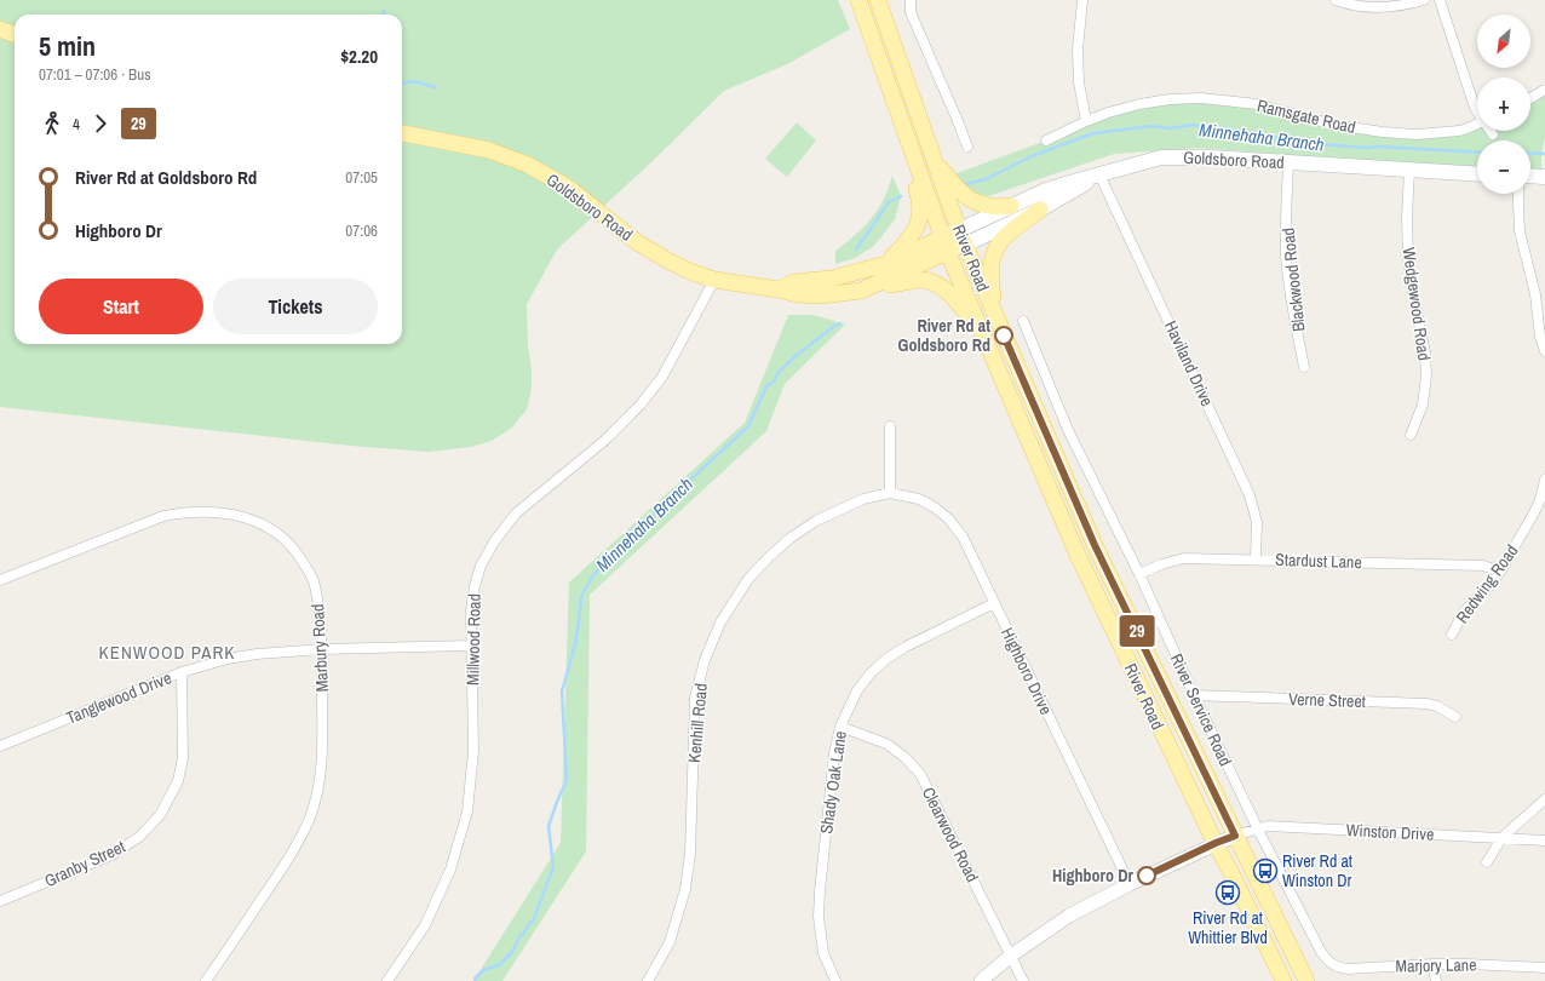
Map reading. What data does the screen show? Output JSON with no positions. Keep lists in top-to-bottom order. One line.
{"streets":{"main road":["Goldsboro Road","River Road"],"street":["Ramsgate Road","Blackwood Road","Wedgewood Road","Haviland Drive","Stardust Lane","Redwing Road","Millwood Road","Marbury Road","Highboro Drive","Tanglewood Drive","Verne Street","River Service Road","Kenhill Road","Shady Oak Lane","Winston Drive","Clearwood Road","Granby Street","Marjory Lane"]},"crossings":[["Goldsboro Road","River Road"],["Goldsboro Road","Blackwood Road"],["Goldsboro Road","Wedgewood Road"],["Goldsboro Road","Haviland Drive"],["Goldsboro Road","Millwood Road"],["River Road","Winston Drive"],["Haviland Drive","Stardust Lane"],["Stardust Lane","Redwing Road"],["Stardust Lane","River Service Road"],["Millwood Road","Tanglewood Drive"],["Marbury Road","Tanglewood Drive"],["Highboro Drive","Kenhill Road"],["Highboro Drive","Shady Oak Lane"],["Tanglewood Drive","Granby Street"],["Verne Street","River Service Road"],["River Service Road","Winston Drive"],["River Service Road","Marjory Lane"],["Shady Oak Lane","Clearwood Road"]],"districts":["KENWOOD PARK"],"water":["Minnehaha Branch"],"places":{"other":["River Rd at Goldsboro Rd","Highboro Dr"],"bus stop":["River Rd at Winston Dr","River Rd at Whittier Blvd"]},"lines":["bus line 29"],"north":"bottom left","page":{"on_map":"29","map_buttons":["+","−"],"heading":["5 min","07:01 – 07:06 · Bus","$2.20"],"legs":["4","29"],"list":[{"name":"River Rd at Goldsboro Rd","value":"07:05"},{"name":"Highboro Dr","value":"07:06"}],"buttons":["Start","Tickets"]}}
